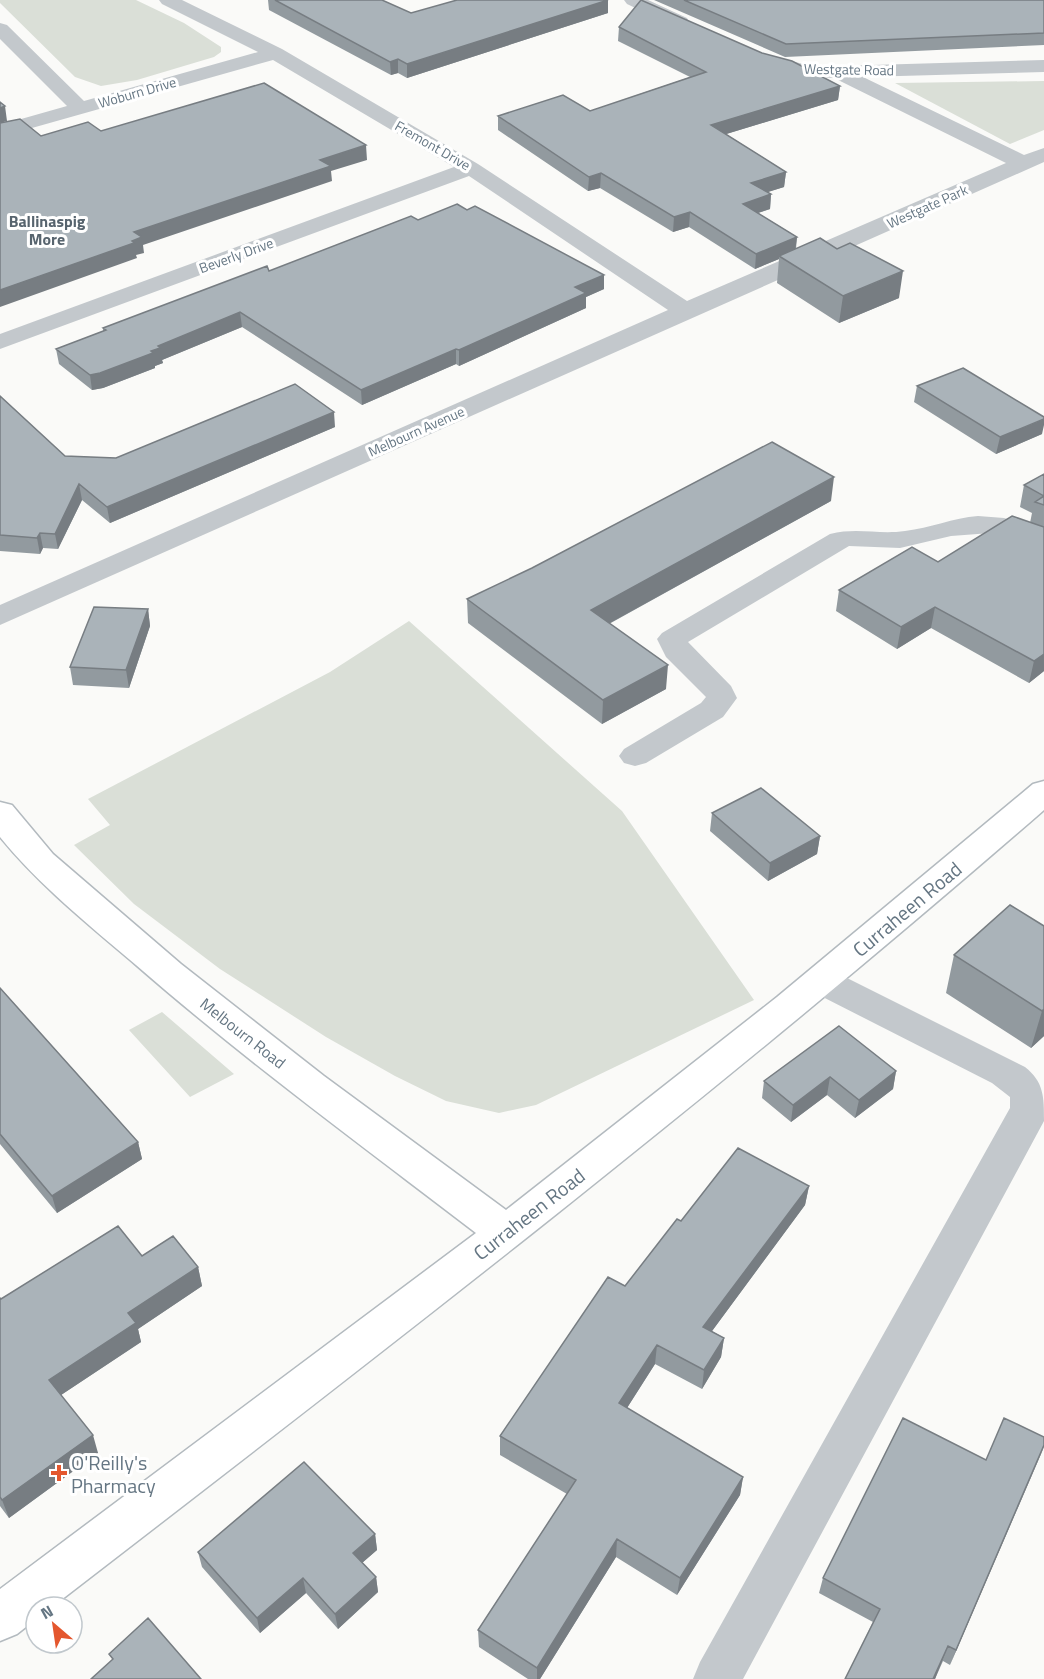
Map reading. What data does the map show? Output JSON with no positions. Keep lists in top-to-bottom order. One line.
{"streets":{"street":["Westgate Road","Woburn Drive","Fremont Drive","Westgate Park","Beverly Drive","Melbourn Avenue","Curraheen Road","Melbourn Road"]},"crossings":[["Woburn Drive","Fremont Drive"],["Fremont Drive","Beverly Drive"],["Fremont Drive","Melbourn Avenue"],["Westgate Park","Melbourn Avenue"],["Curraheen Road","Melbourn Road"]],"districts":["Ballinaspig More"],"places":{"health":["O'Reilly's Pharmacy"]},"north":"top left"}
